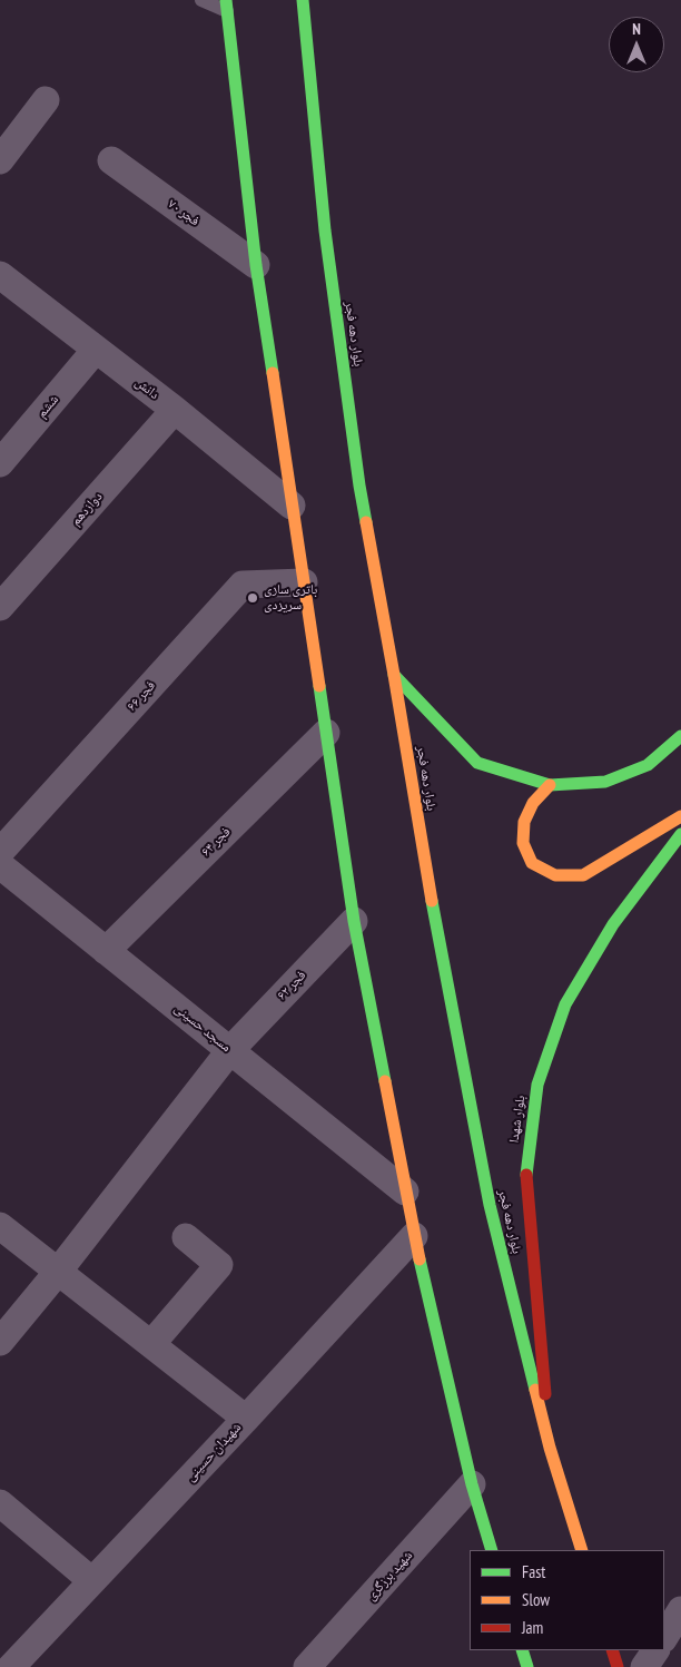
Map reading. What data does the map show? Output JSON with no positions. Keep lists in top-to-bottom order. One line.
{"streets":{"main road":["بلوار دهه فجر","بلوار شهدا"],"street":["فجر ۷۰","دانش","ششم","دوازدهم","فجر ۶۶","فجر ۶۴","فجر ۶۲","مسجد حسینی","شهیدان حسینی","شهید برزگری"]},"crossings":[["بلوار دهه فجر","بلوار شهدا"],["دانش","ششم"],["دانش","دوازدهم"],["فجر ۶۴","مسجد حسینی"],["فجر ۶۲","مسجد حسینی"]],"places":["باتری سازی سریزدی"],"legend":["Fast","Slow","Jam"],"north":"top"}
